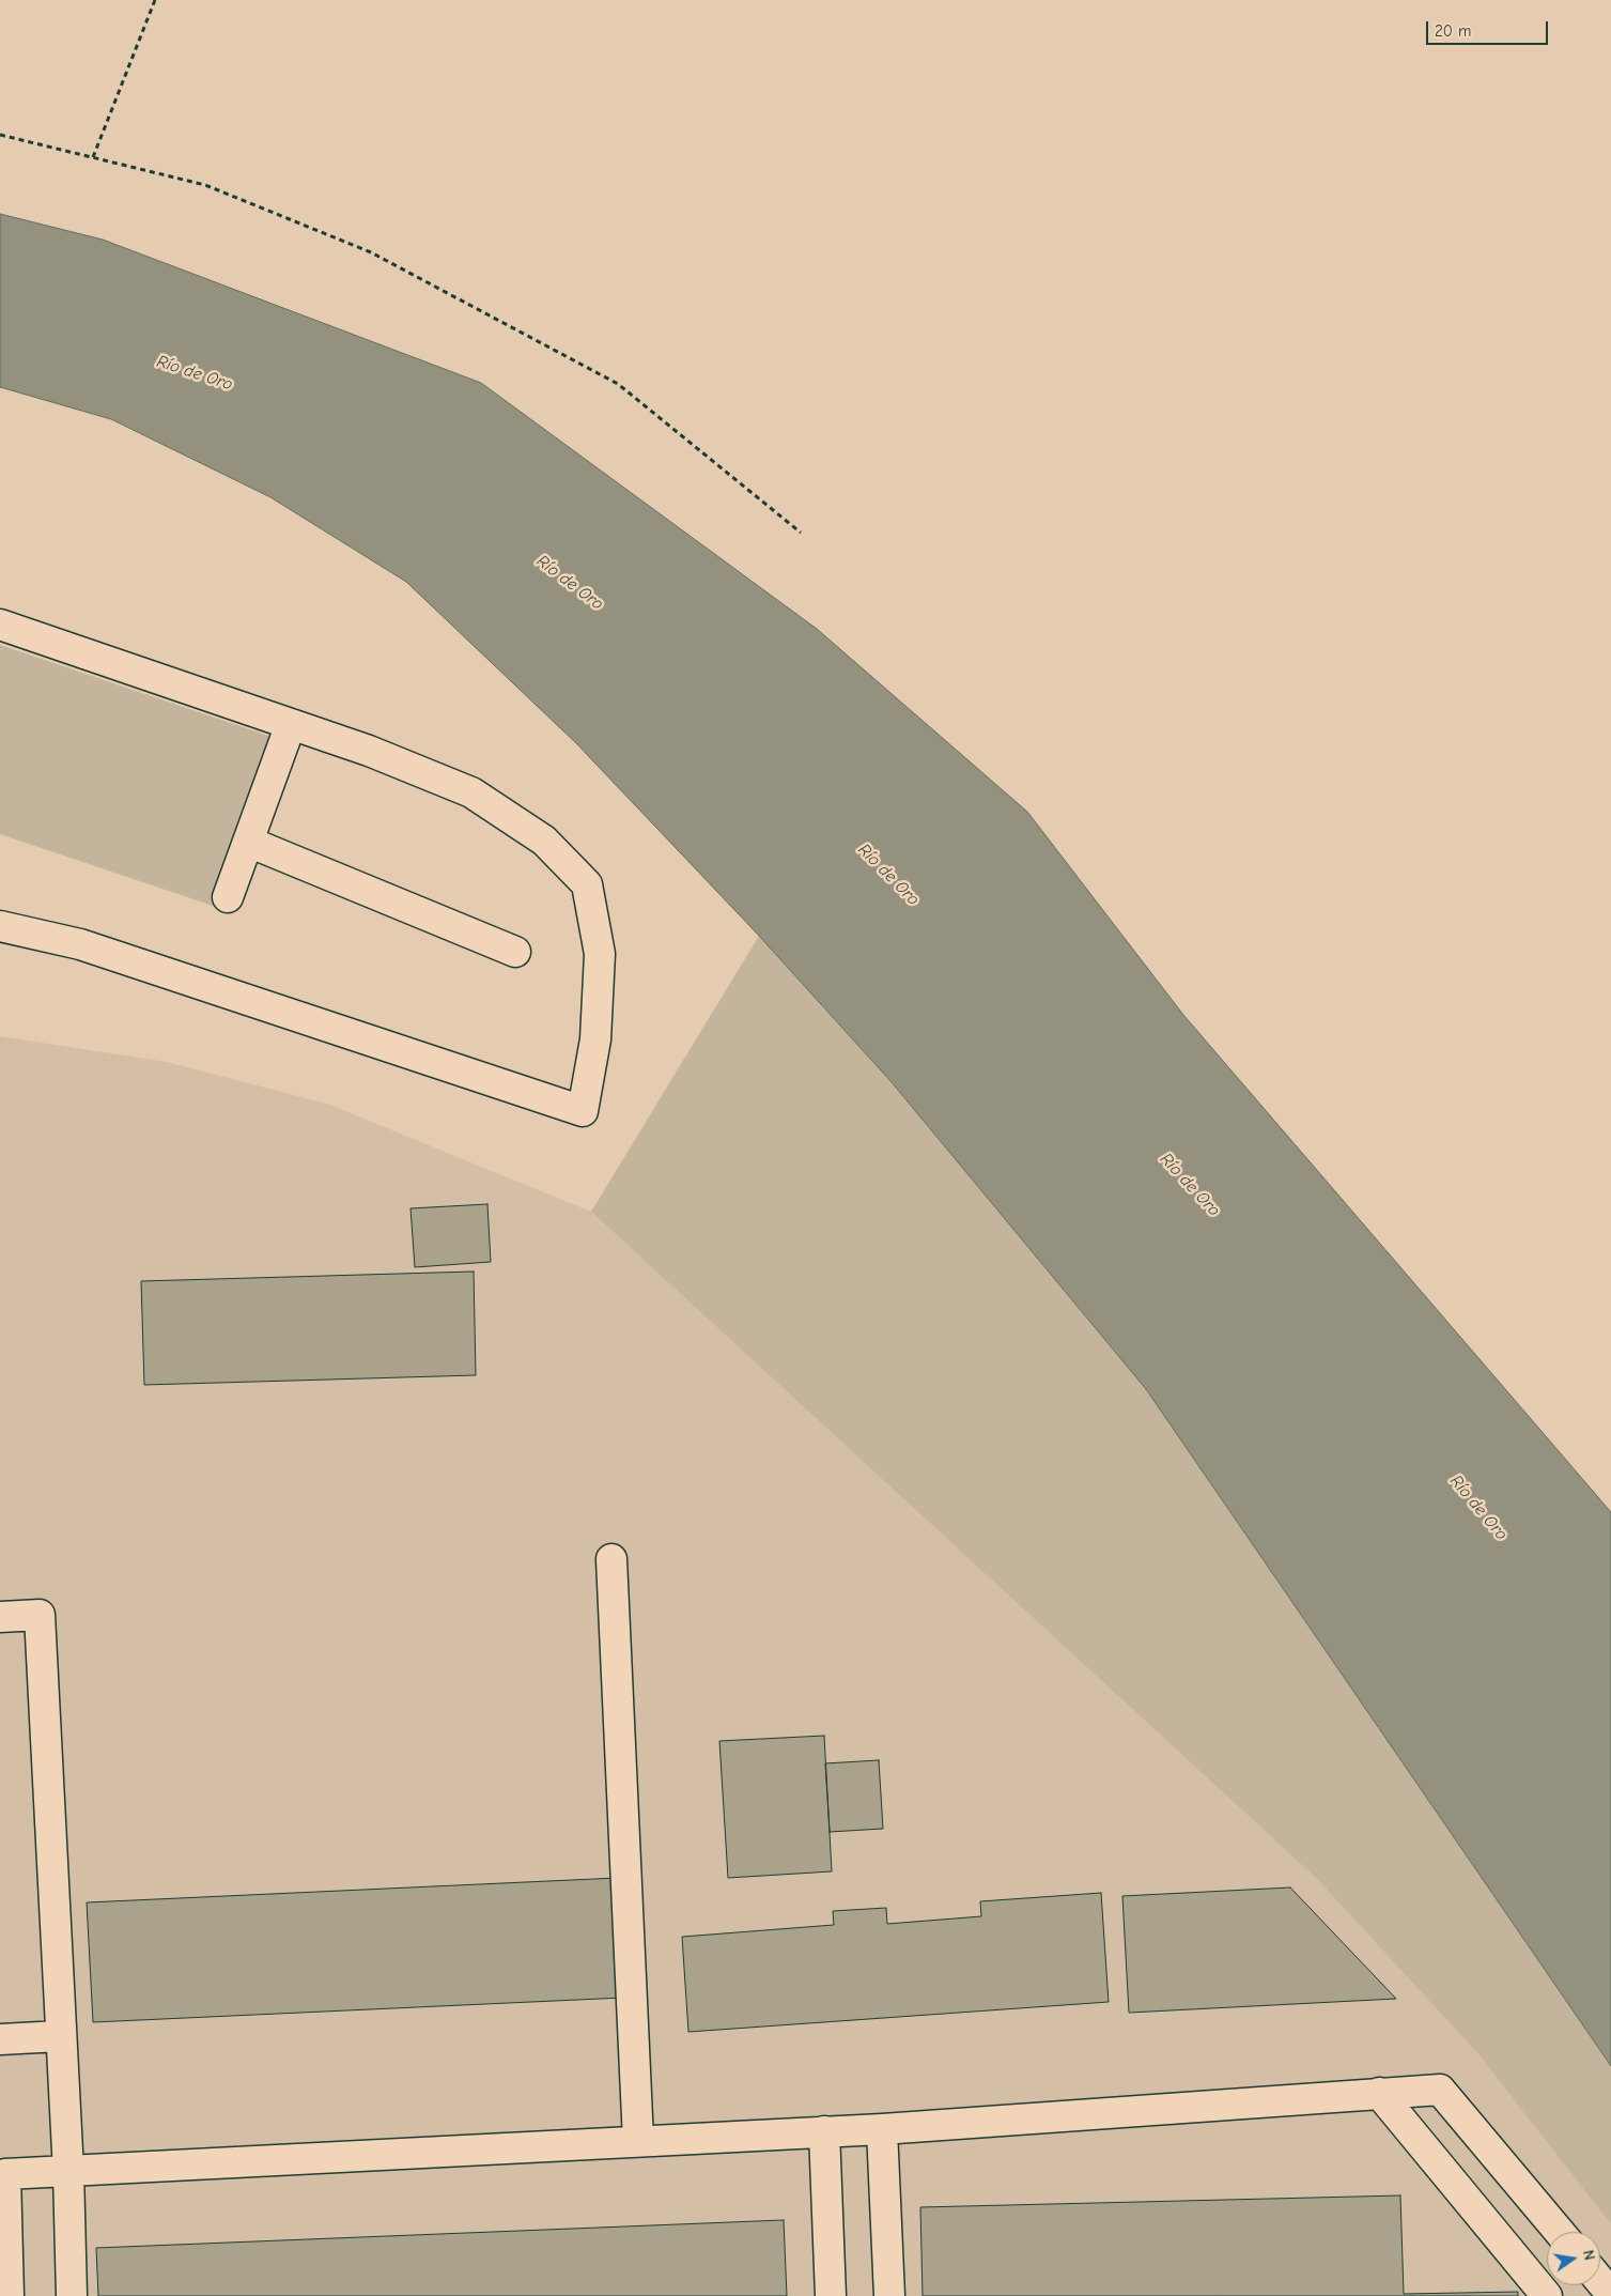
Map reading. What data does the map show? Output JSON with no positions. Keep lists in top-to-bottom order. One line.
{"water":["Río de Oro"],"scale_bar":"20 m","north":"right"}
